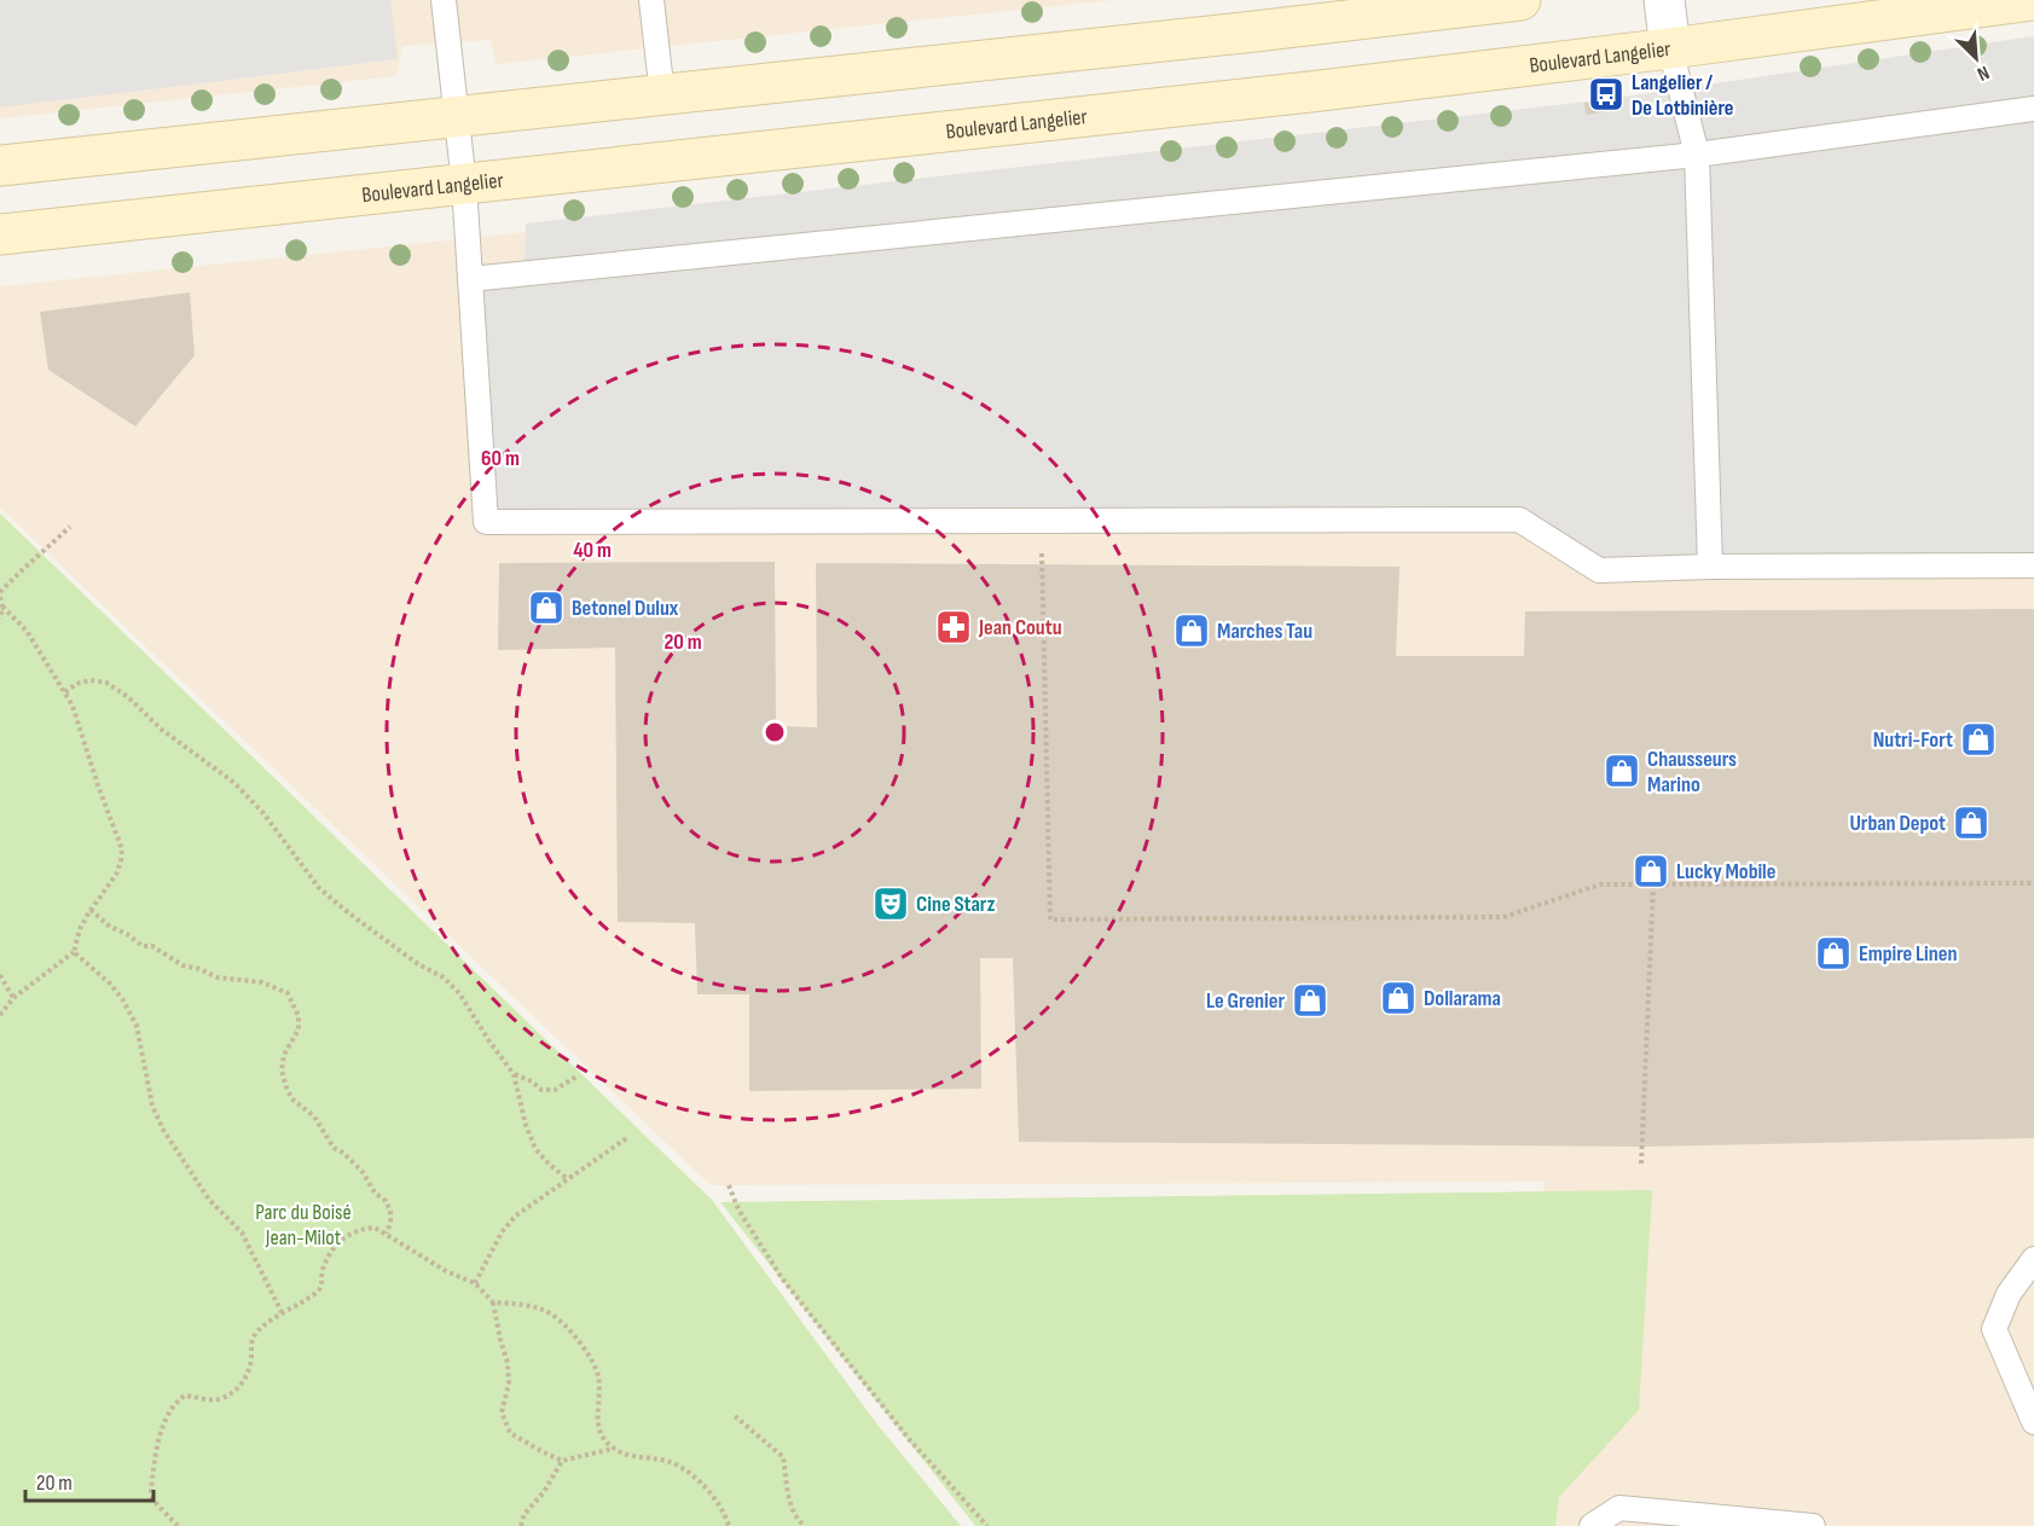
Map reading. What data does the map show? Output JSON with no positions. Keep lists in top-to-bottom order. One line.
{"streets":{"main road":["Boulevard Langelier"]},"parks":["Parc du Boisé Jean-Milot"],"places":{"bus stop":["Langelier / De Lotbinière"],"shop":["Betonel Dulux","Marches Tau","Nutri-Fort","Chausseurs Marino","Urban Depot","Lucky Mobile","Empire Linen","Dollarama","Le Grenier"],"pharmacy":["Jean Coutu"],"theatre":["Cine Starz"]},"scale_bar":"20 m","north":"bottom right","rings":["60 m","40 m","20 m"]}
